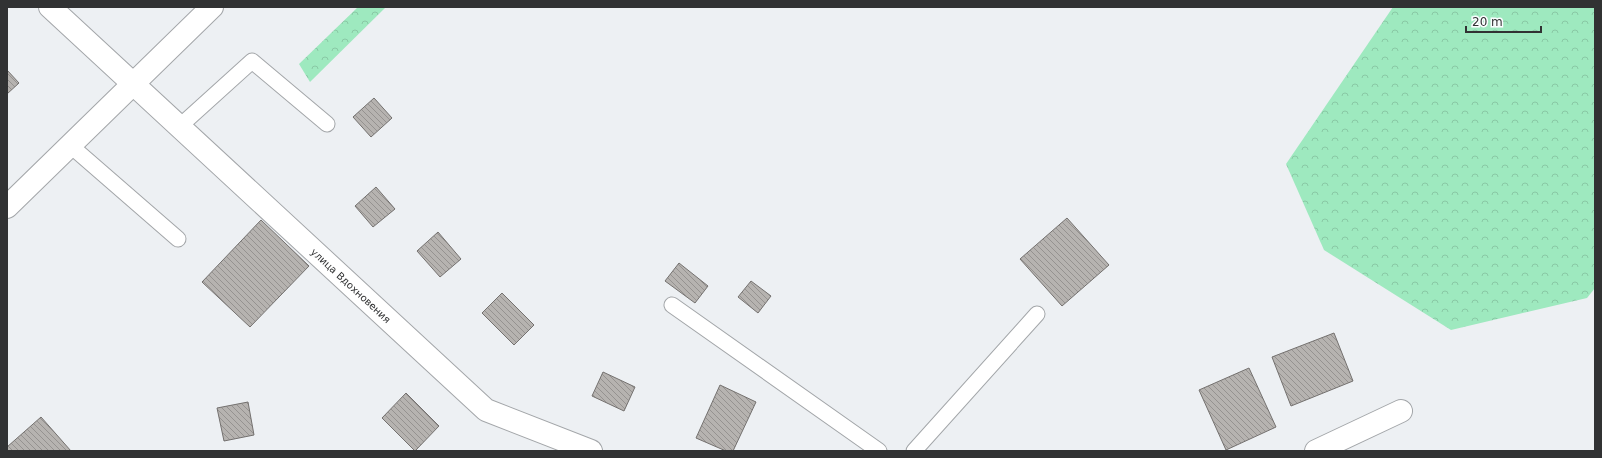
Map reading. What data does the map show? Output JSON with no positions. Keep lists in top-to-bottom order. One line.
{"streets":{"street":["улица Вдохновения"]},"scale_bar":"20 m"}
